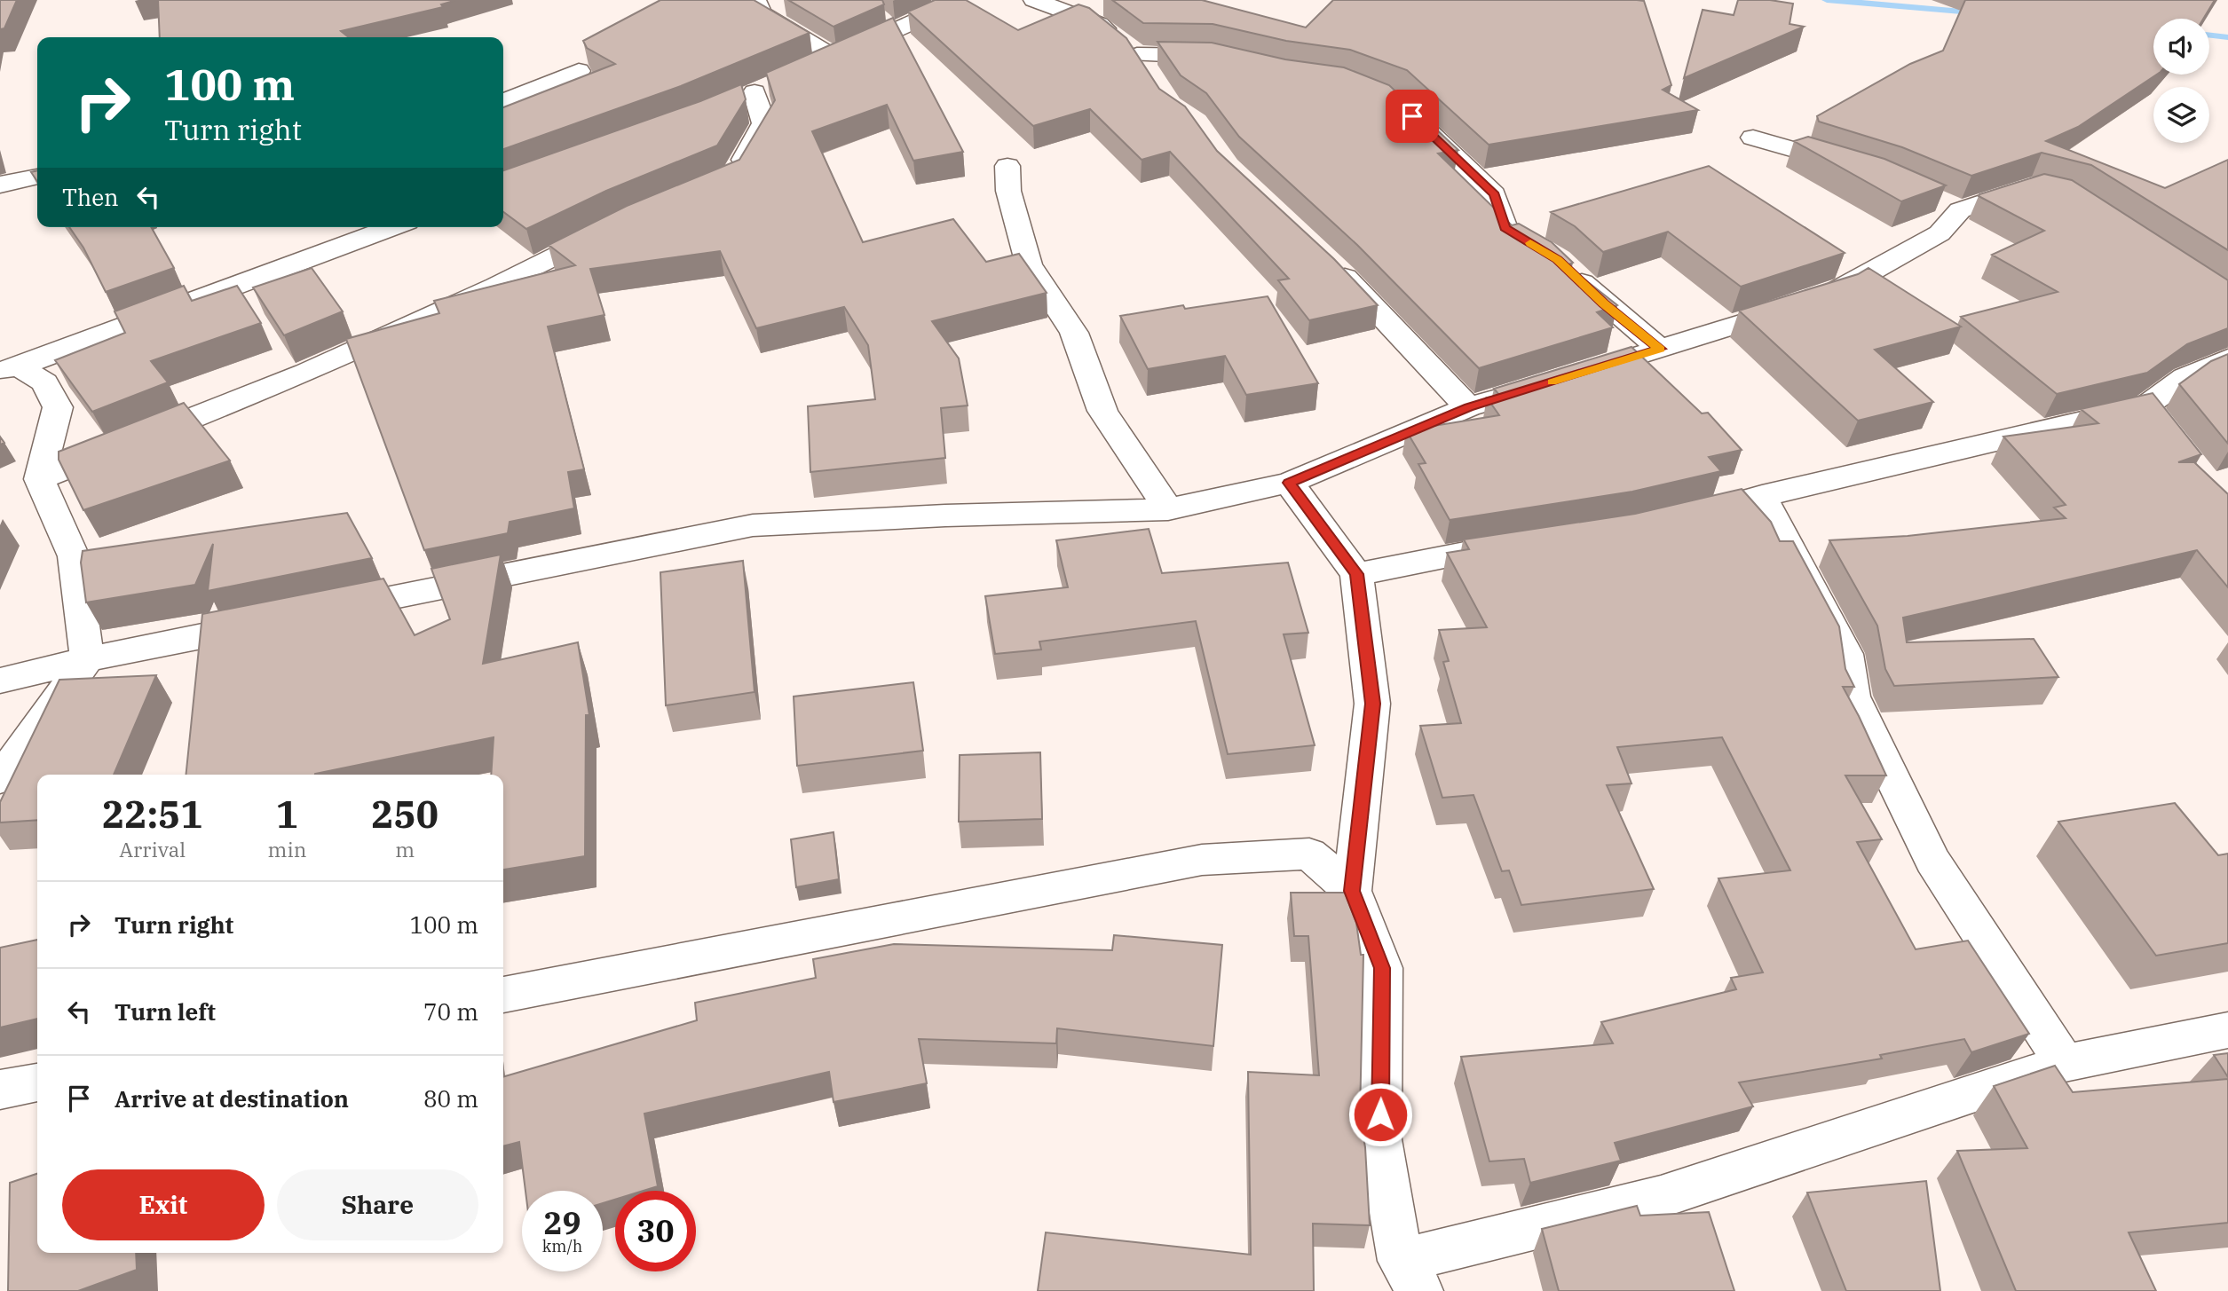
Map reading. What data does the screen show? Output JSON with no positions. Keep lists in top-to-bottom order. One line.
{"page":{"turn":["100 m","Turn right"],"then":"Then","eta":["22:51","Arrival","1","min","250","m"],"list":[{"name":"Turn right","value":"100 m"},{"name":"Turn left","value":"70 m"},{"name":"Arrive at destination","value":"80 m"}],"buttons":["Exit","Share"],"speed":"29 km/h","limit":"30"}}
